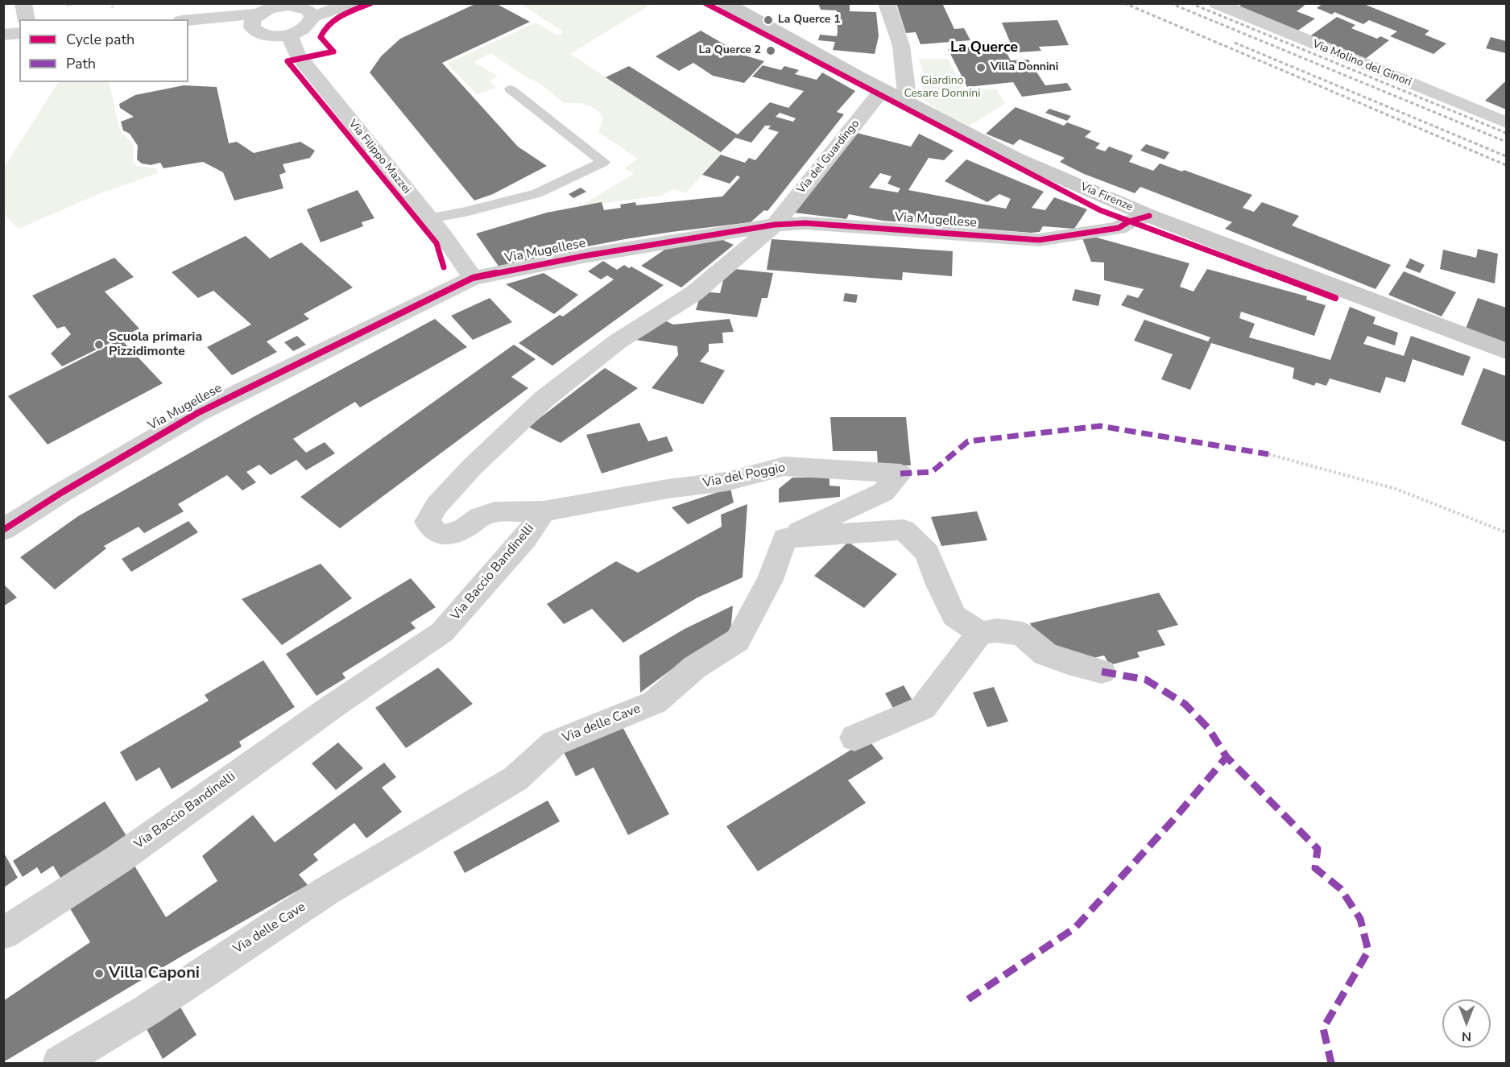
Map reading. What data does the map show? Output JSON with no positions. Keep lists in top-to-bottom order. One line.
{"streets":{"main road":["Via Firenze"],"street":["Via Molino del Ginori","Via Filippo Mazzei","Via del Guardingo","Via Mugellese","Via del Poggio","Via Baccio Bandinelli","Via delle Cave"]},"crossings":[["Via Filippo Mazzei","Via Mugellese"],["Via del Guardingo","Via Firenze"],["Via del Guardingo","Via Mugellese"],["Via del Guardingo","Via Baccio Bandinelli"],["Via Firenze","Via Mugellese"],["Via Mugellese","Via Baccio Bandinelli"],["Via del Poggio","Via Baccio Bandinelli"],["Via del Poggio","Via delle Cave"]],"districts":["La Querce"],"parks":["Giardino Cesare Donnini"],"places":["La Querce 1","La Querce 2","Villa Donnini","Scuola primaria Pizzidimonte","Villa Caponi"],"legend":["Cycle path","Path"],"north":"bottom"}
